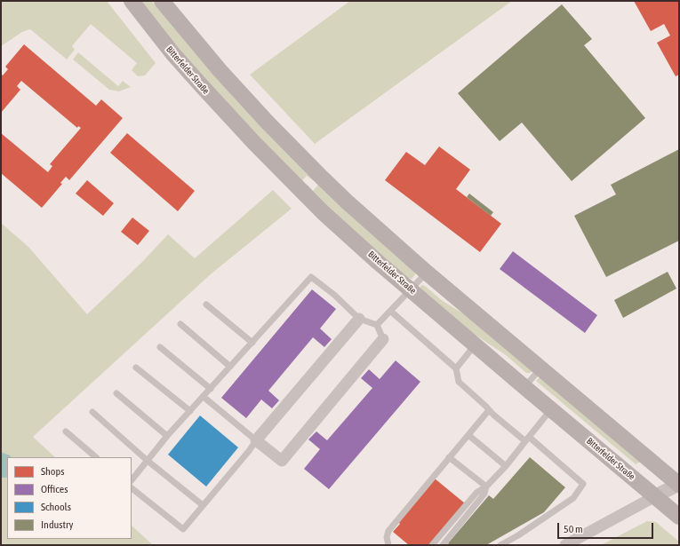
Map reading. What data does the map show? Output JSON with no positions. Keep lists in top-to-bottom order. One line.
{"streets":{"main road":["Bitterfelder Straße"]},"legend":["Shops","Offices","Schools","Industry"],"scale_bar":"50 m"}
